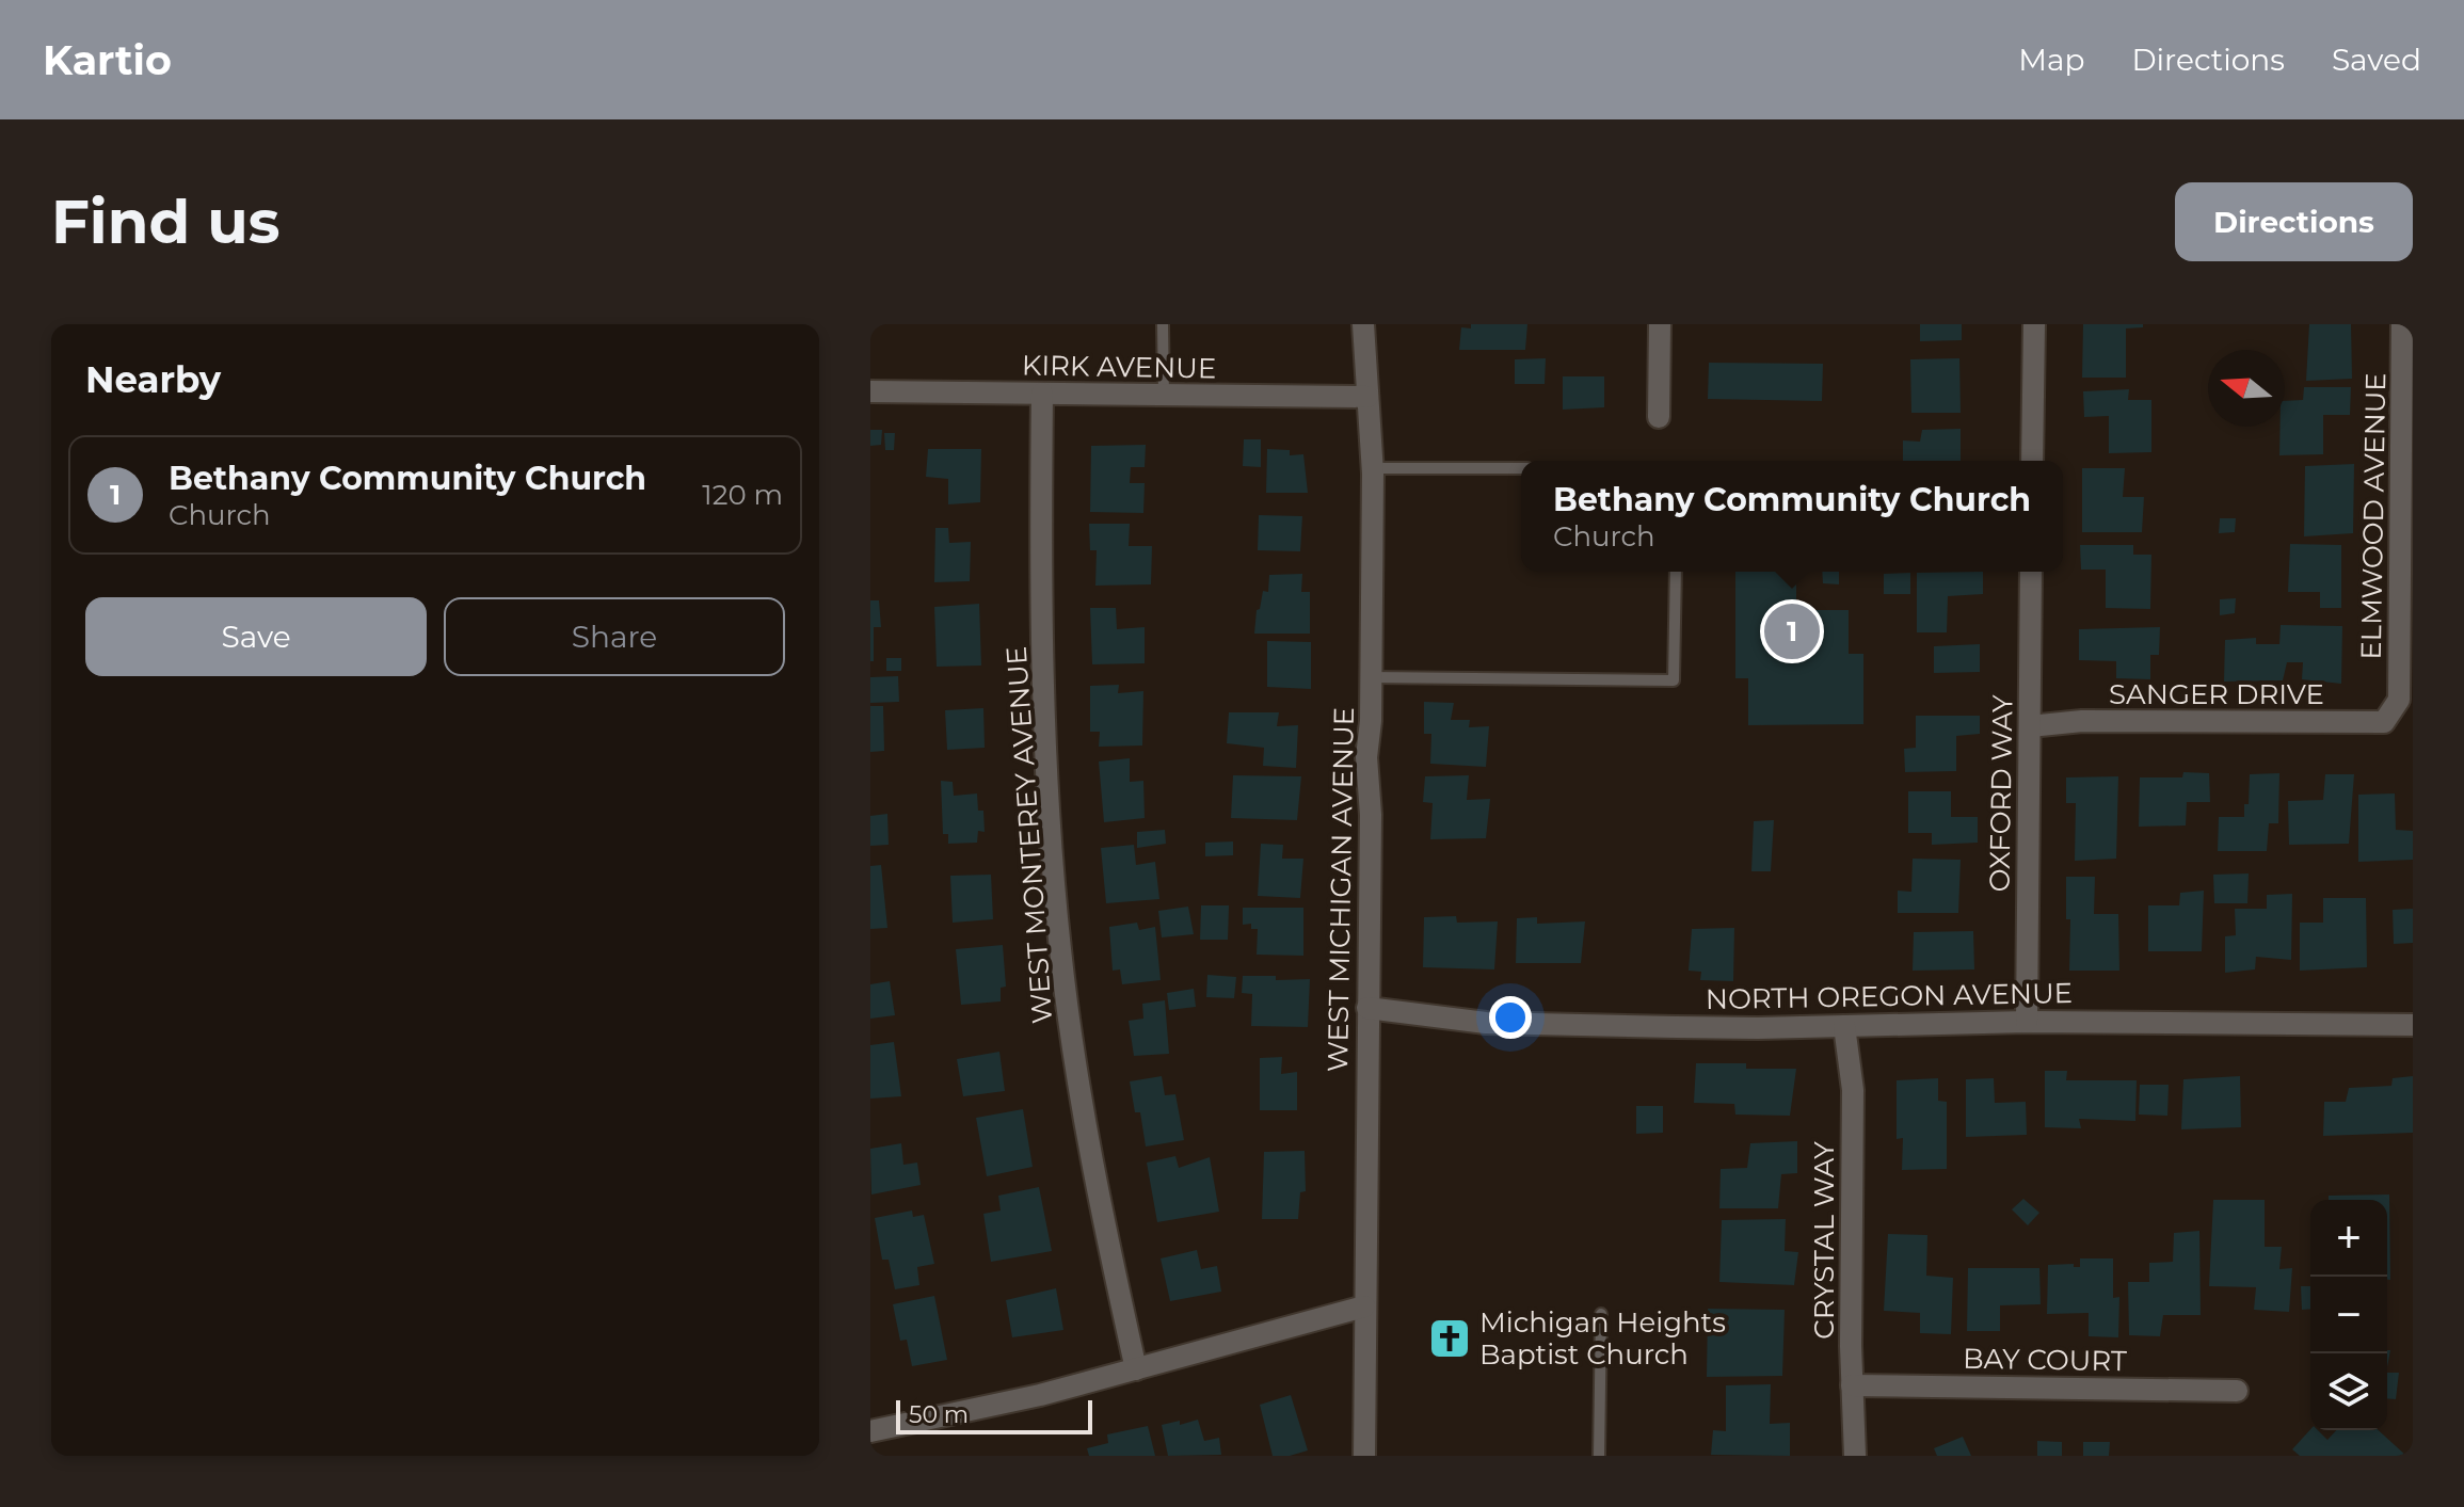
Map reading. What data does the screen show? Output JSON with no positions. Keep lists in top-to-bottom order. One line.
{"streets":{"street":["KIRK AVENUE","ELMWOOD AVENUE","SANGER DRIVE","OXFORD WAY","WEST MONTEREY AVENUE","WEST MICHIGAN AVENUE","NORTH OREGON AVENUE","CRYSTAL WAY","BAY COURT"]},"crossings":[["KIRK AVENUE","WEST MONTEREY AVENUE"],["KIRK AVENUE","WEST MICHIGAN AVENUE"],["ELMWOOD AVENUE","SANGER DRIVE"],["SANGER DRIVE","OXFORD WAY"],["OXFORD WAY","NORTH OREGON AVENUE"],["WEST MICHIGAN AVENUE","NORTH OREGON AVENUE"],["NORTH OREGON AVENUE","CRYSTAL WAY"],["CRYSTAL WAY","BAY COURT"]],"places":{"church":["Michigan Heights Baptist Church"]},"scale_bar":"50 m","north":"left","page":{"header":"Kartio","nav":["Map","Directions","Saved"],"buttons":["Directions",["Save","Share"]],"title":"Find us","heading":"Nearby","list":[{"mark":"1","name":"Bethany Community Church","note":"Church","value":"120 m"}],"popup":["Bethany Community Church","Church"],"pins":"1","map_buttons":["+","−"],"scale":"50 m"}}
